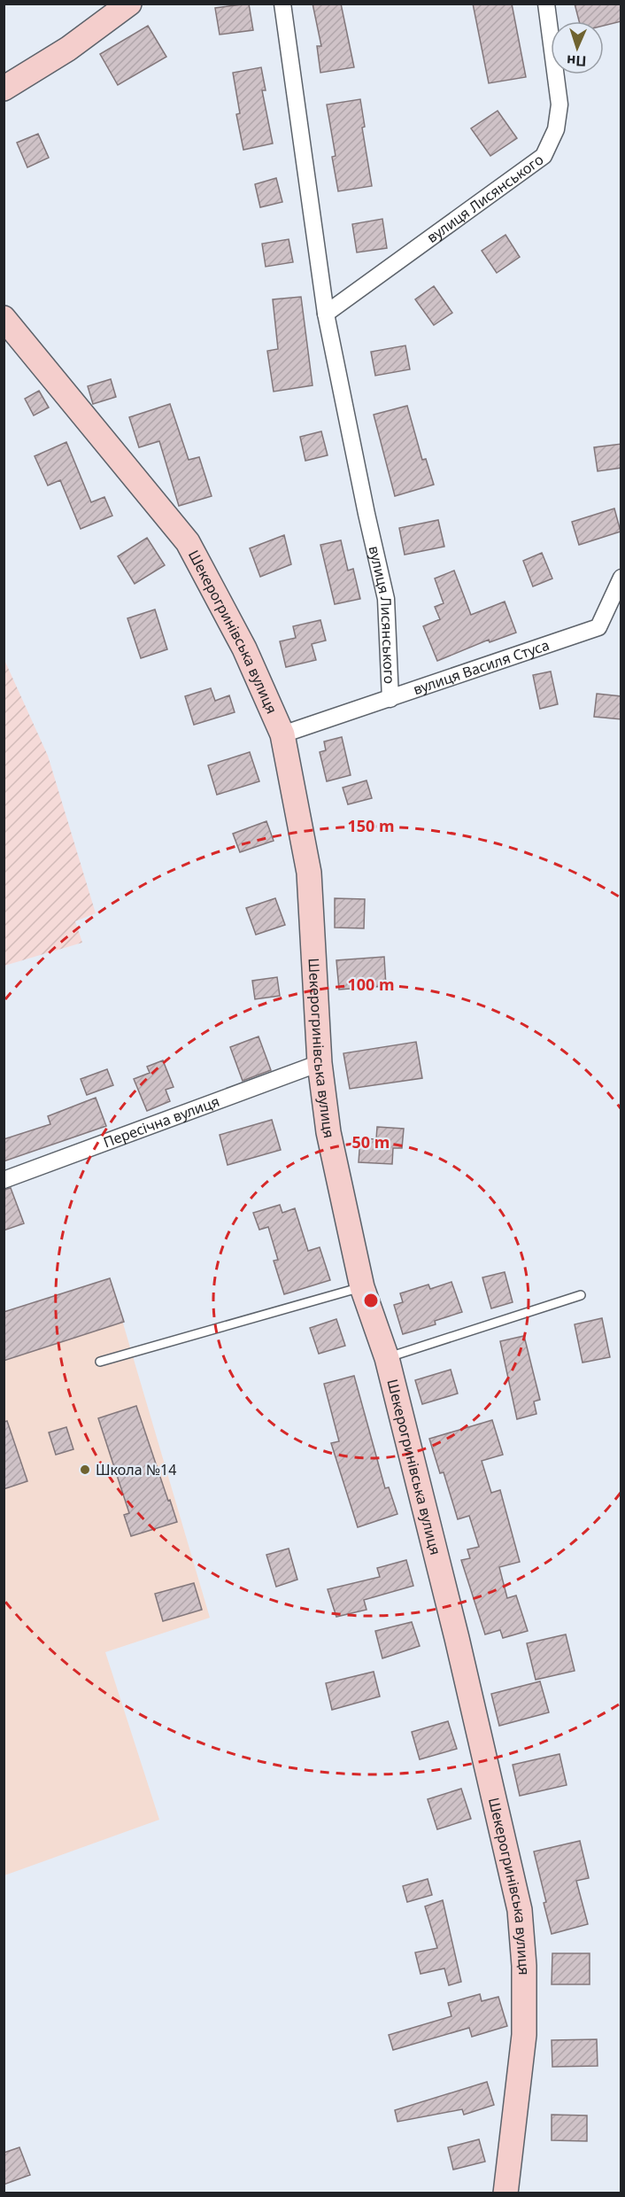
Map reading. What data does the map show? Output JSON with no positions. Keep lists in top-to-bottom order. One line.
{"streets":{"street":["вулиця Лисянського","Шекерогринівська вулиця","вулиця Василя Стуса","Пересічна вулиця"]},"crossings":[["вулиця Лисянського","вулиця Василя Стуса"],["Шекерогринівська вулиця","вулиця Василя Стуса"],["Шекерогринівська вулиця","Пересічна вулиця"]],"places":["Школа №14"],"north":"bottom","rings":["150 m","100 m","50 m"]}
